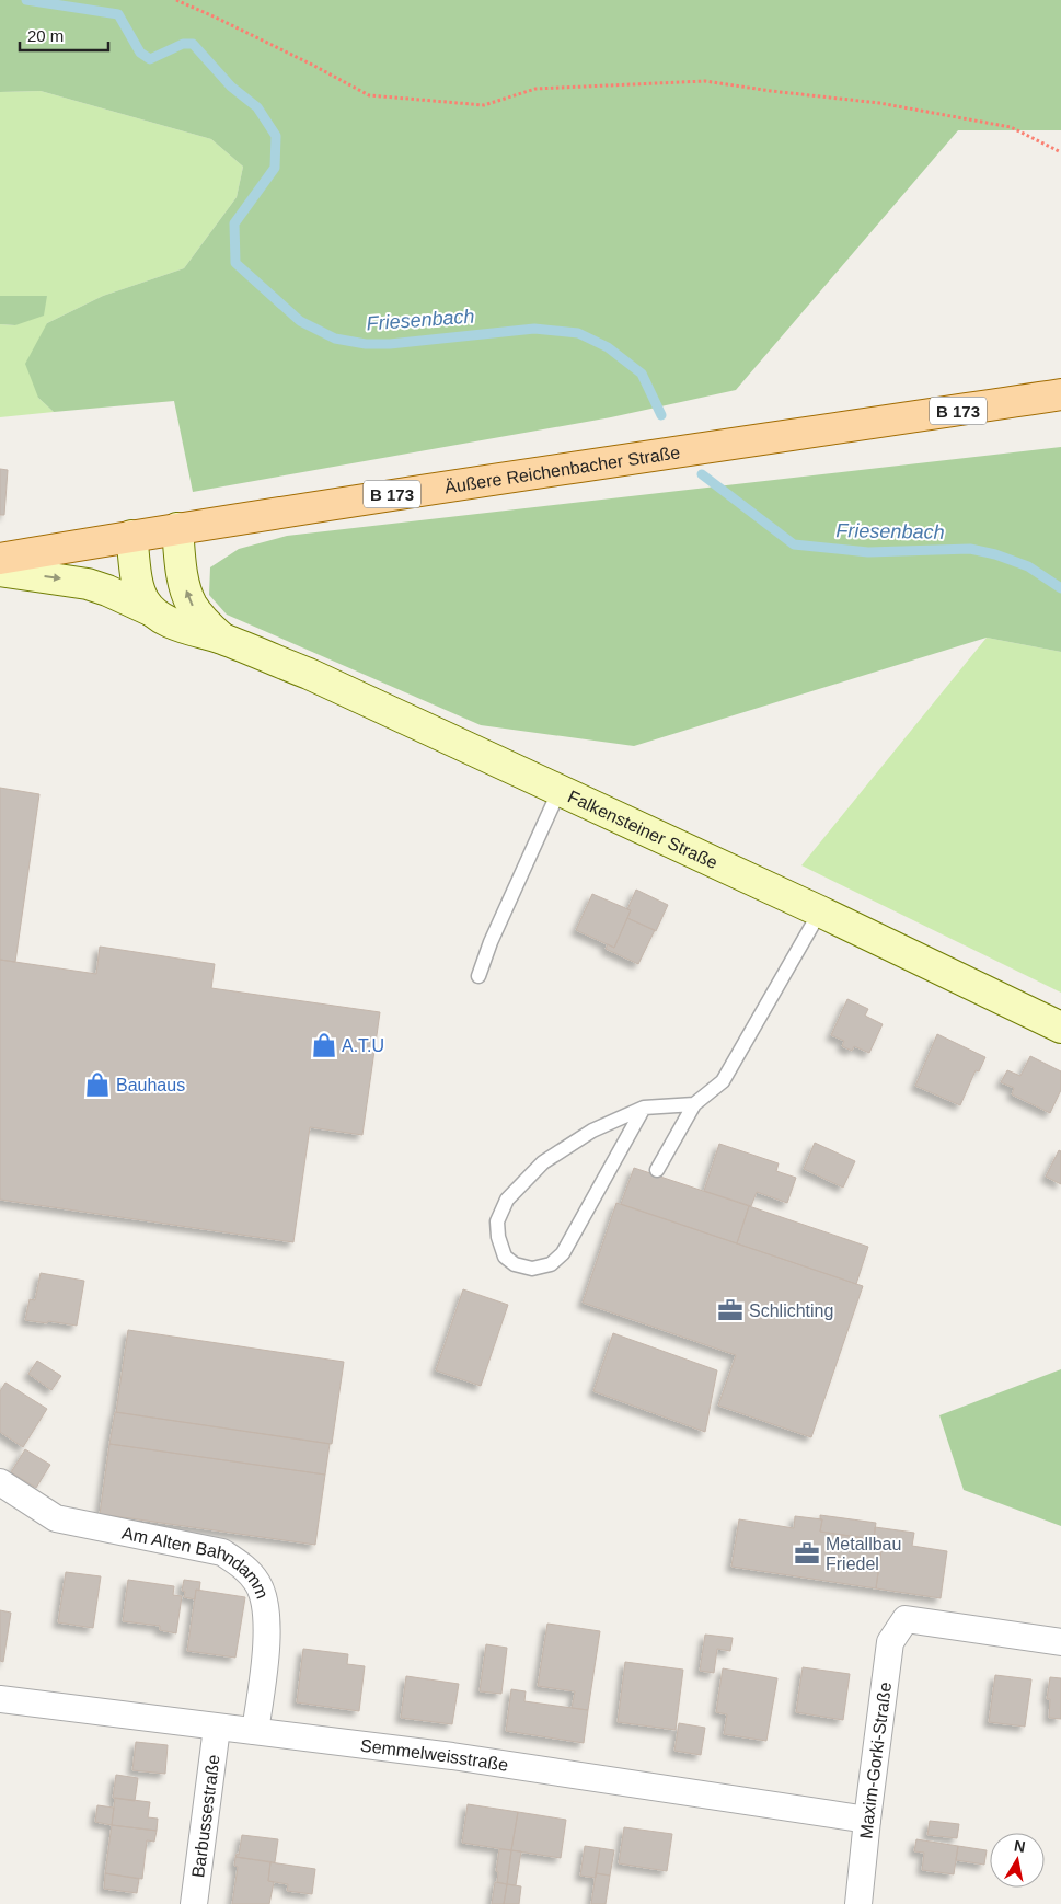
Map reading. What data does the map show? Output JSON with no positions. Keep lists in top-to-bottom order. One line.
{"streets":{"main road":["B 173","Äußere Reichenbacher Straße","Falkensteiner Straße"],"street":["Am Alten Bahndamm","Semmelweisstraße","Maxim-Gorki-Straße","Barbussestraße"]},"crossings":[["Äußere Reichenbacher Straße","Falkensteiner Straße"],["Am Alten Bahndamm","Semmelweisstraße"],["Semmelweisstraße","Maxim-Gorki-Straße"],["Semmelweisstraße","Barbussestraße"]],"water":["Friesenbach"],"places":{"shop":["A.T.U","Bauhaus"],"office":["Schlichting","Metallbau Friedel"]},"scale_bar":"20 m","north":"top"}
